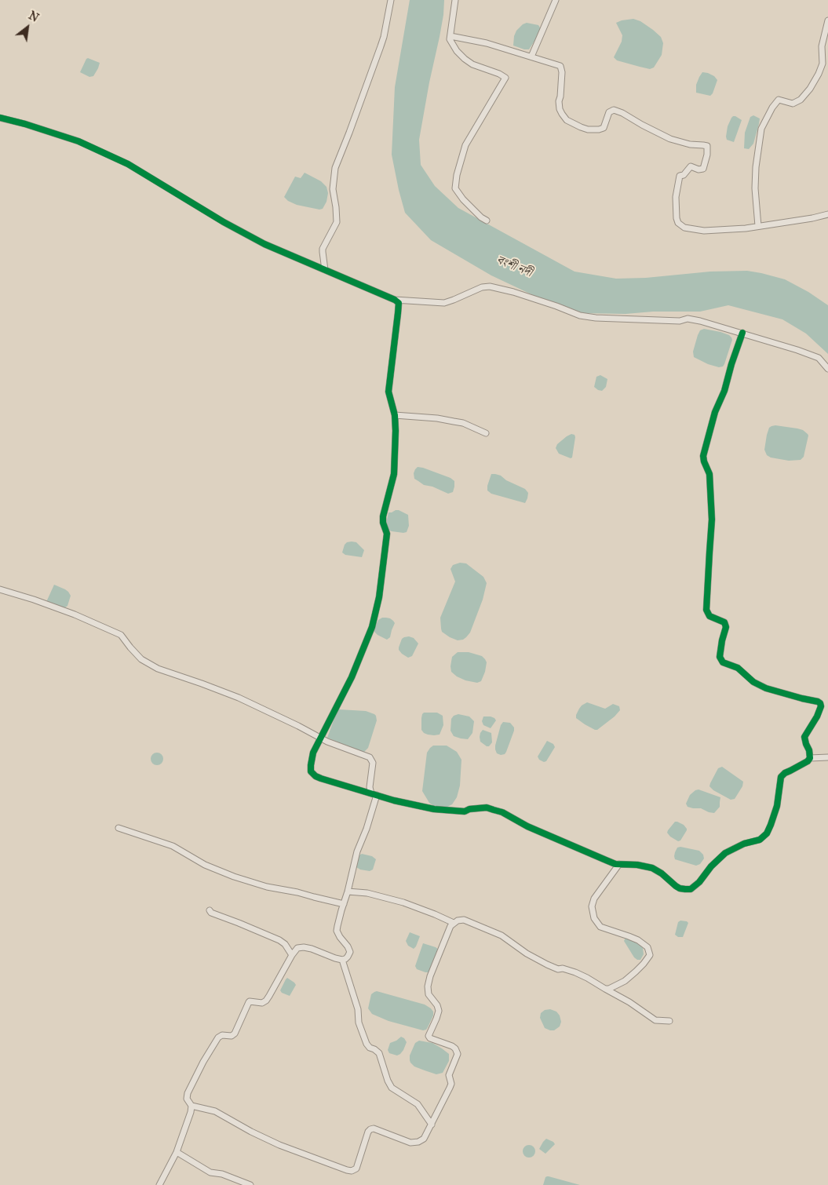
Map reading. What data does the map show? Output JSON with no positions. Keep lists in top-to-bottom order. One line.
{"water":["বংশী নদী"],"north":"top right"}
